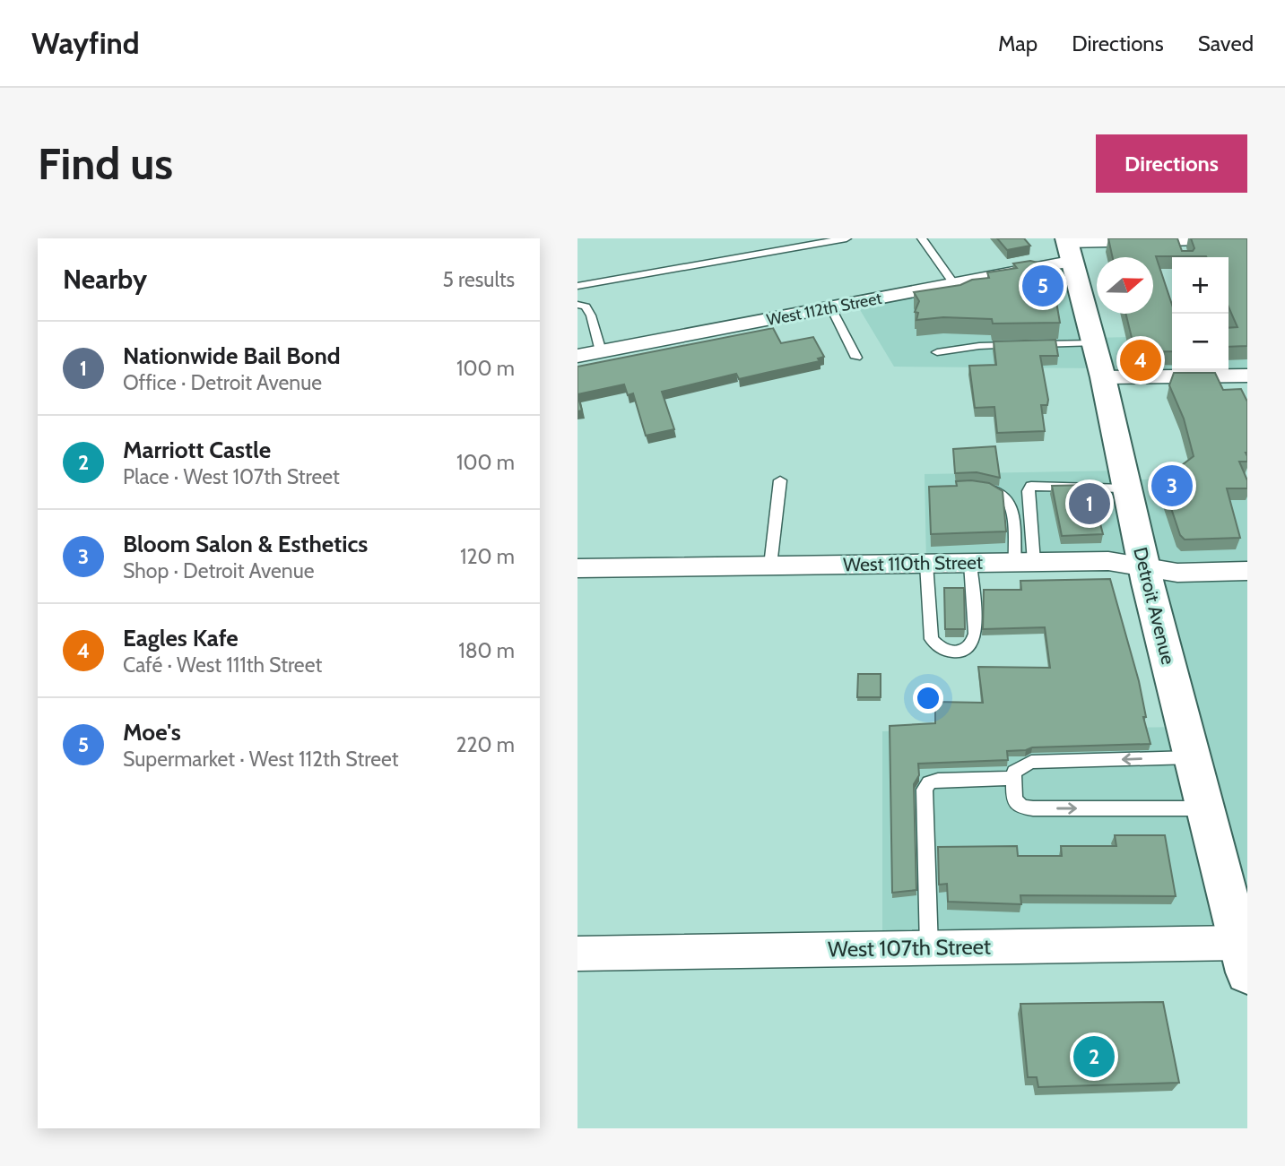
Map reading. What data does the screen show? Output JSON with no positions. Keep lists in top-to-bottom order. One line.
{"streets":{"main road":["Detroit Avenue"],"street":["West 112th Street","West 110th Street","West 107th Street"]},"crossings":[["West 112th Street","Detroit Avenue"],["West 110th Street","Detroit Avenue"],["Detroit Avenue","West 107th Street"]],"north":"right","page":{"header":"Wayfind","nav":["Map","Directions","Saved"],"buttons":"Directions","title":"Find us","heading":["Nearby","5 results"],"map_buttons":["+","−"],"pins":["5","4","3","1","2"],"list":[{"mark":"1","name":"Nationwide Bail Bond","note":"Office · Detroit Avenue","value":"100 m"},{"mark":"2","name":"Marriott Castle","note":"Place · West 107th Street","value":"100 m"},{"mark":"3","name":"Bloom Salon & Esthetics","note":"Shop · Detroit Avenue","value":"120 m"},{"mark":"4","name":"Eagles Kafe","note":"Café · West 111th Street","value":"180 m"},{"mark":"5","name":"Moe's","note":"Supermarket · West 112th Street","value":"220 m"}]}}
